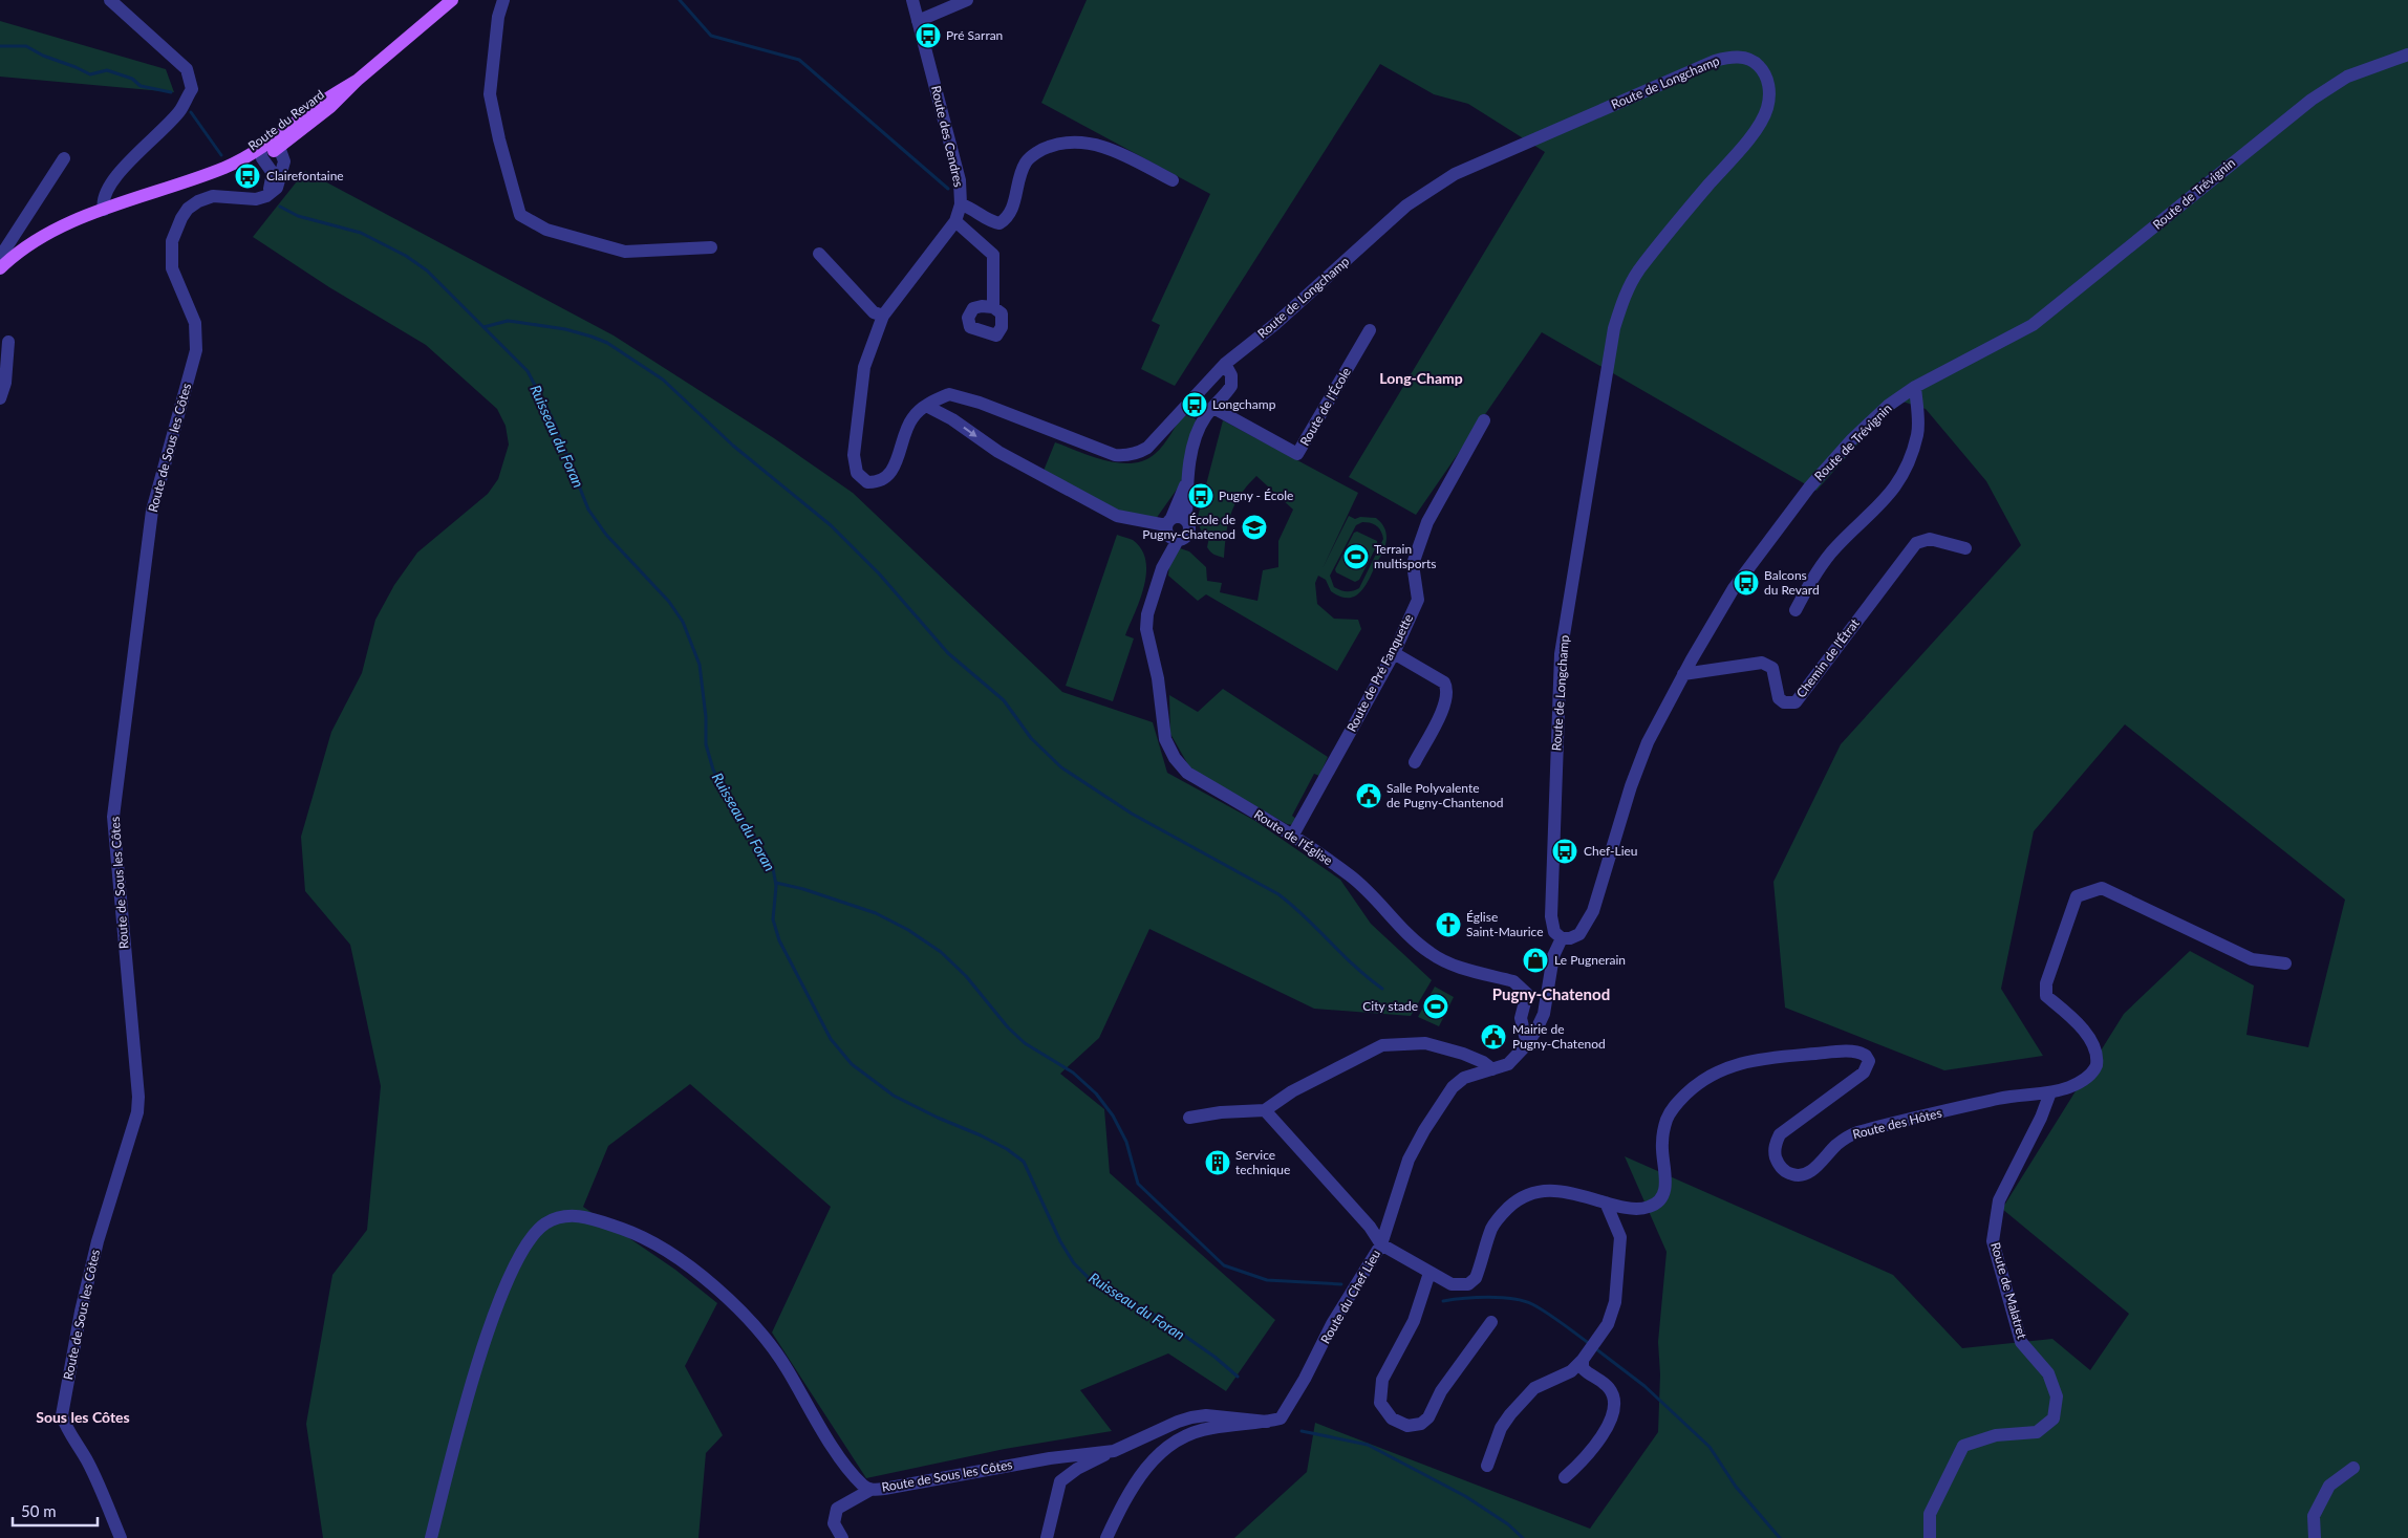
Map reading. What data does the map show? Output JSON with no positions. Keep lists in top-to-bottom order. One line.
{"streets":{"main road":["Route du Revard"],"street":["Route de Longchamp","Route des Cendres","Route de Trévignin","Route de l'École","Route de Sous les Côtes","Chemin de l'Étrat","Route de Pré Fanquette","Route de l'Église","Route des Hôtes","Route de Malatret","Route du Chef Lieu"]},"crossings":[["Route de Longchamp","Route des Cendres"],["Route de Longchamp","Route de Trévignin"],["Route de Trévignin","Chemin de l'Étrat"],["Route de Sous les Côtes","Route du Chef Lieu"],["Route de Pré Fanquette","Route de l'Église"],["Route des Hôtes","Route de Malatret"],["Route des Hôtes","Route du Chef Lieu"]],"districts":["Long-Champ","Pugny-Chatenod","Sous les Côtes"],"water":["Ruisseau du Foran"],"places":{"bus stop":["Pré Sarran","Clairefontaine","Longchamp","Pugny - École","Balcons du Revard","Chef-Lieu"],"school or university":["École de Pugny-Chatenod"],"sports":["Terrain multisports","City stade"],"public building":["Salle Polyvalente de Pugny-Chantenod","Mairie de Pugny-Chatenod"],"church":["Église Saint-Maurice"],"shop":["Le Pugnerain"],"building":["Service technique"]},"scale_bar":"50 m"}
